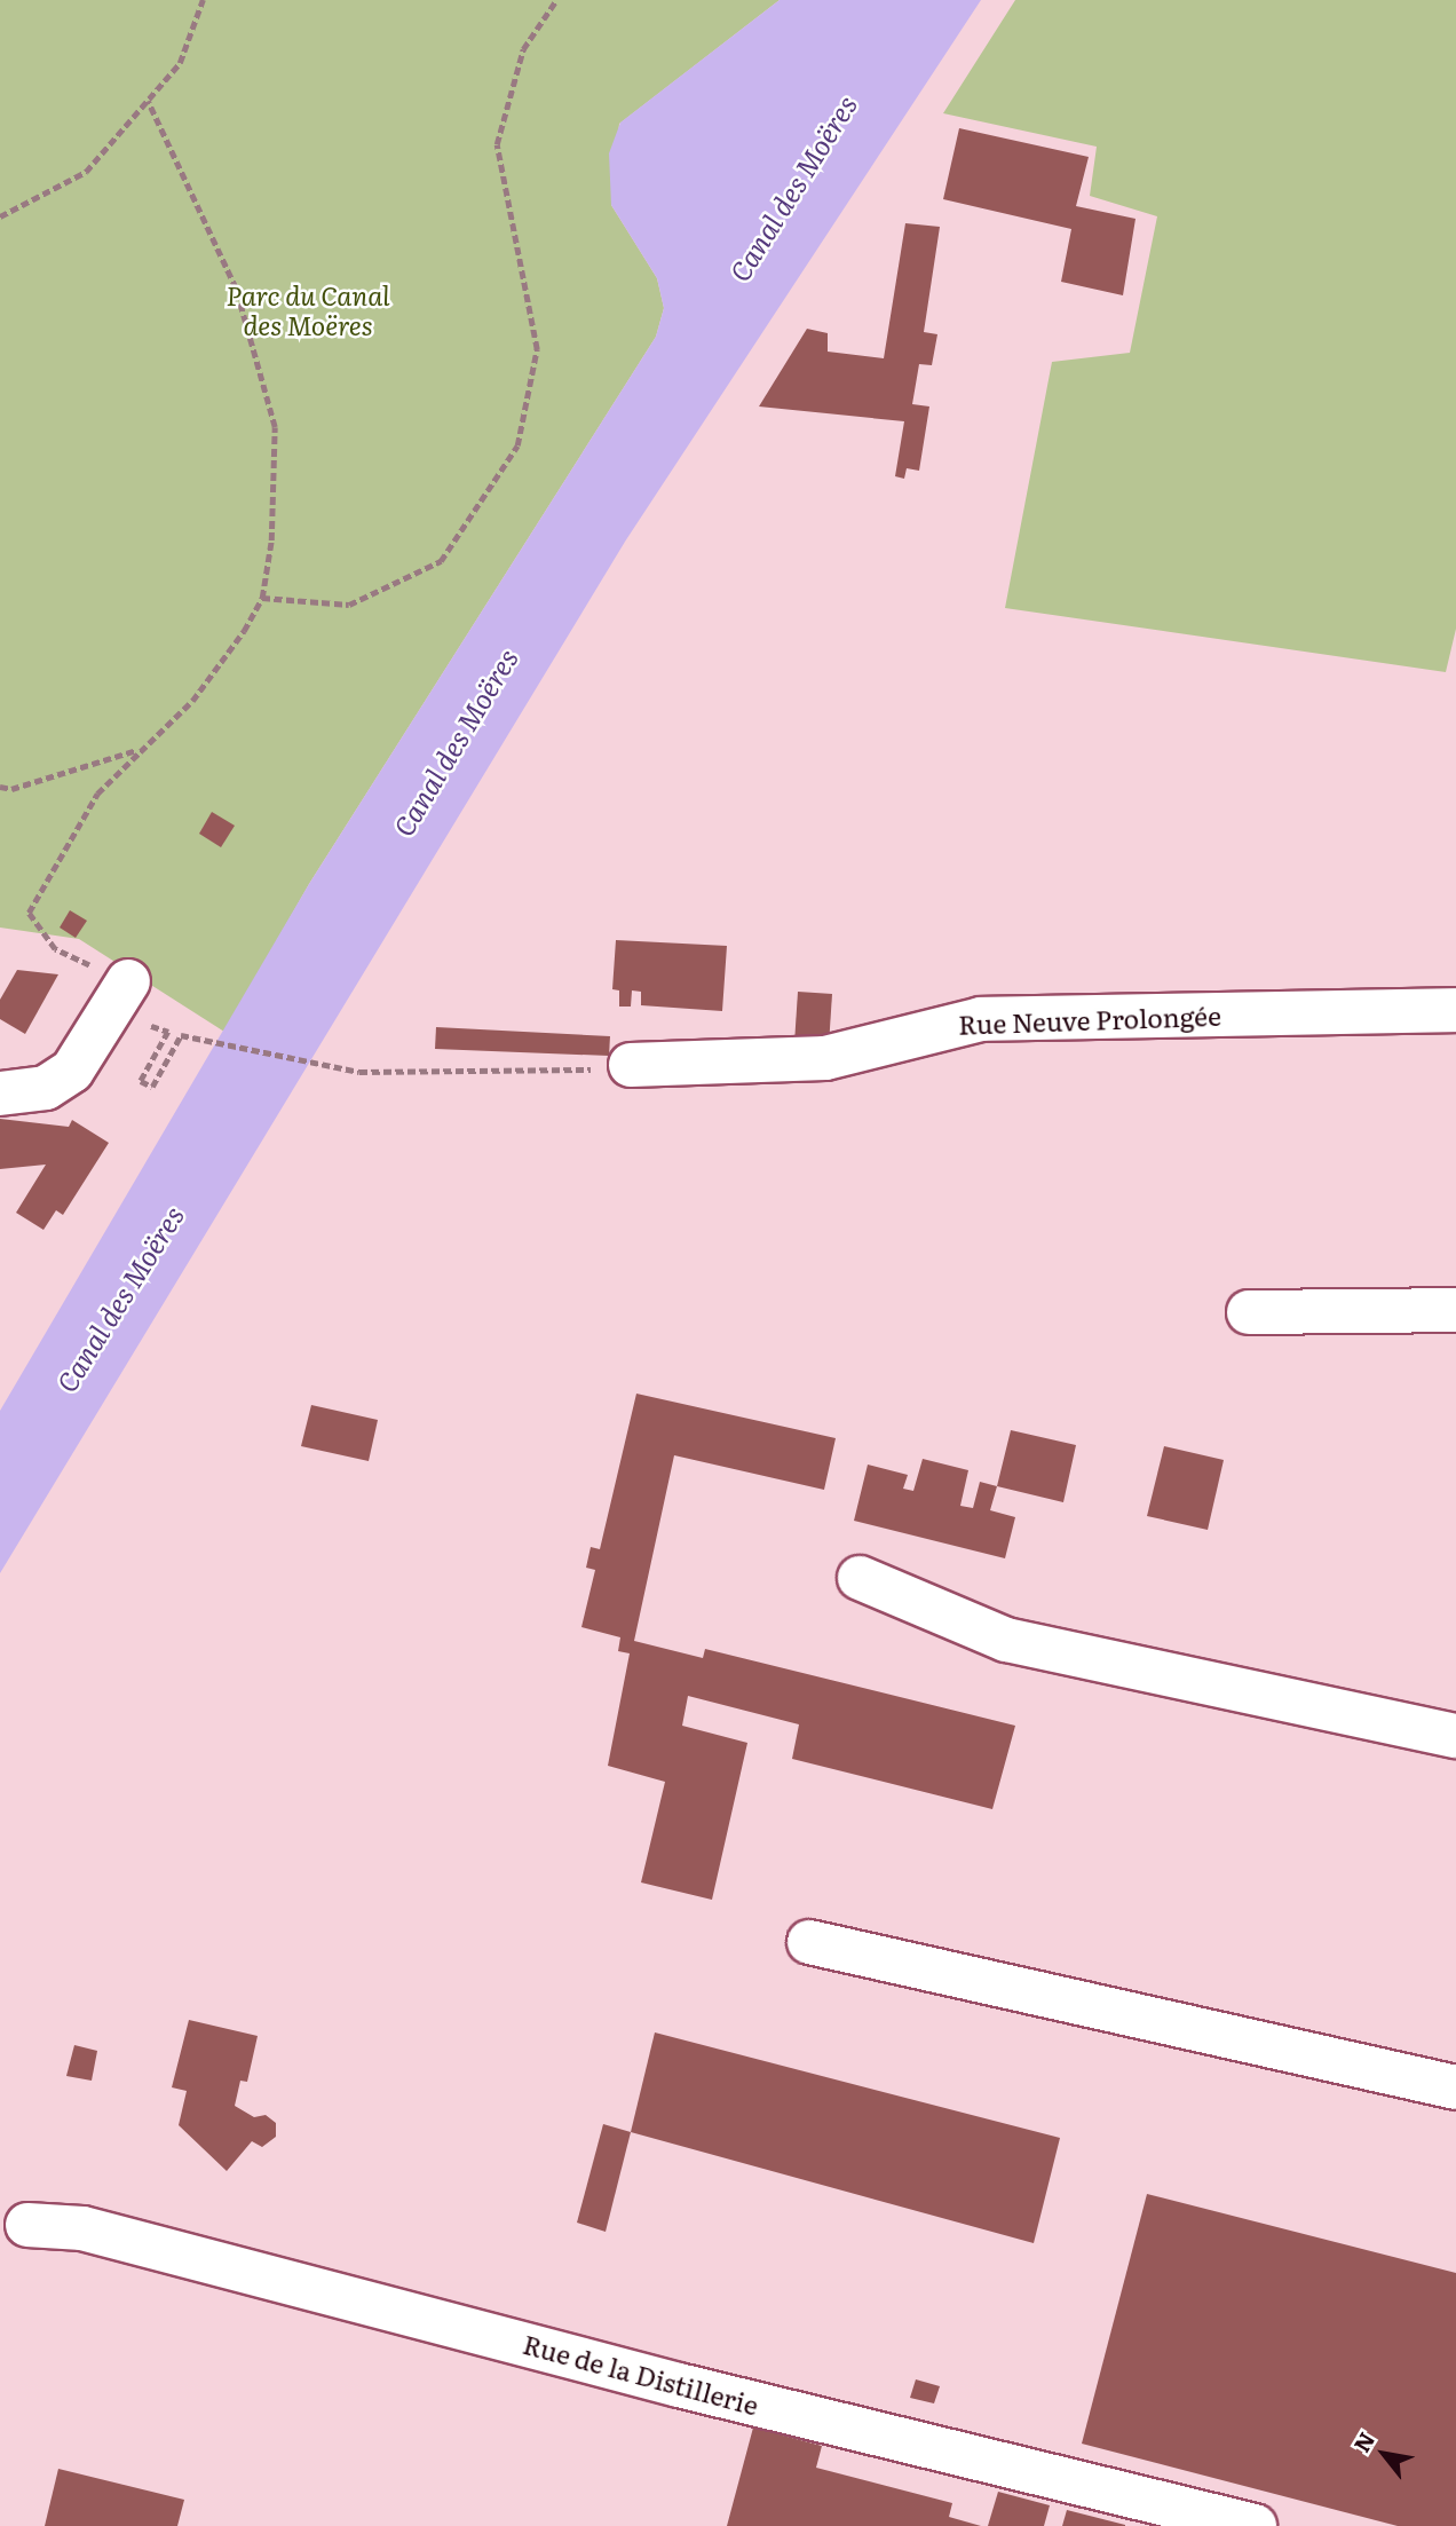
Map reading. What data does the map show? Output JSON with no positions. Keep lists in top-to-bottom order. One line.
{"streets":{"street":["Rue Neuve Prolongée","Rue de la Distillerie"]},"water":["Canal des Moëres"],"parks":["Parc du Canal des Moëres"],"north":"top left"}
